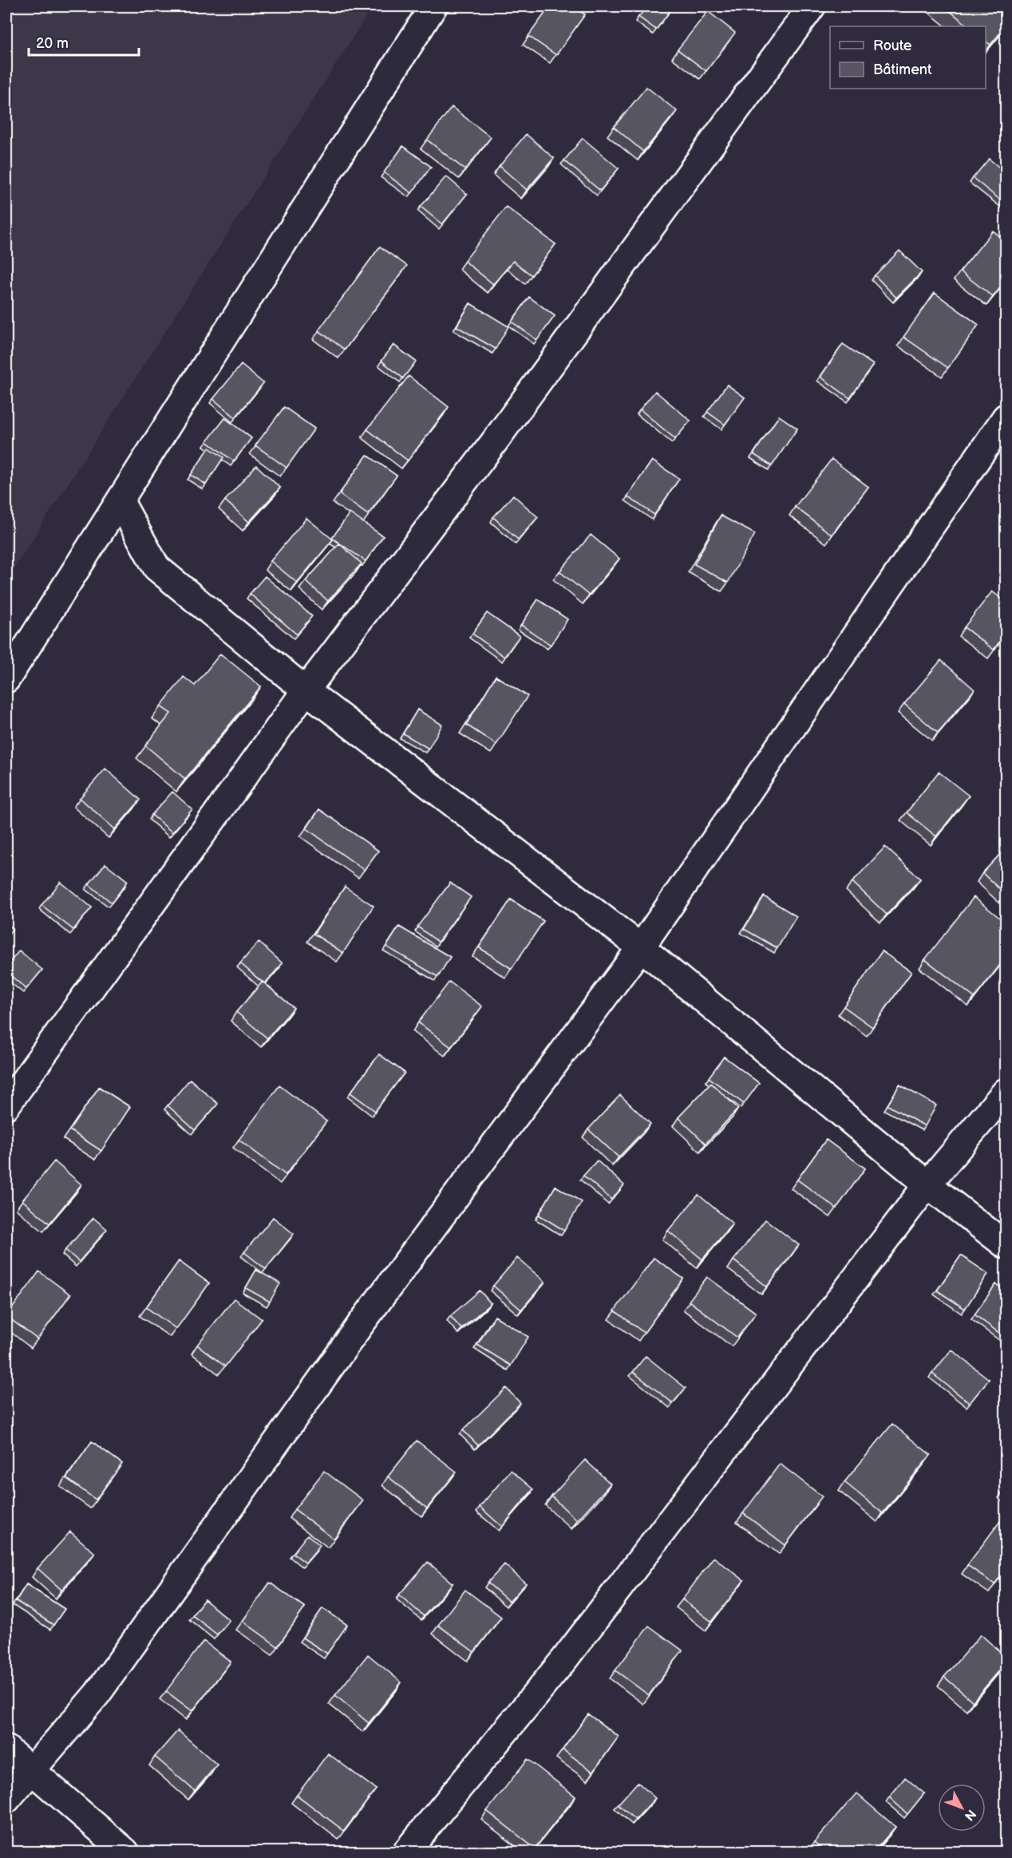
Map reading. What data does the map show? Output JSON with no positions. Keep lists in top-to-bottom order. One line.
{"legend":["Route","Bâtiment"],"scale_bar":"20 m","north":"bottom right"}
